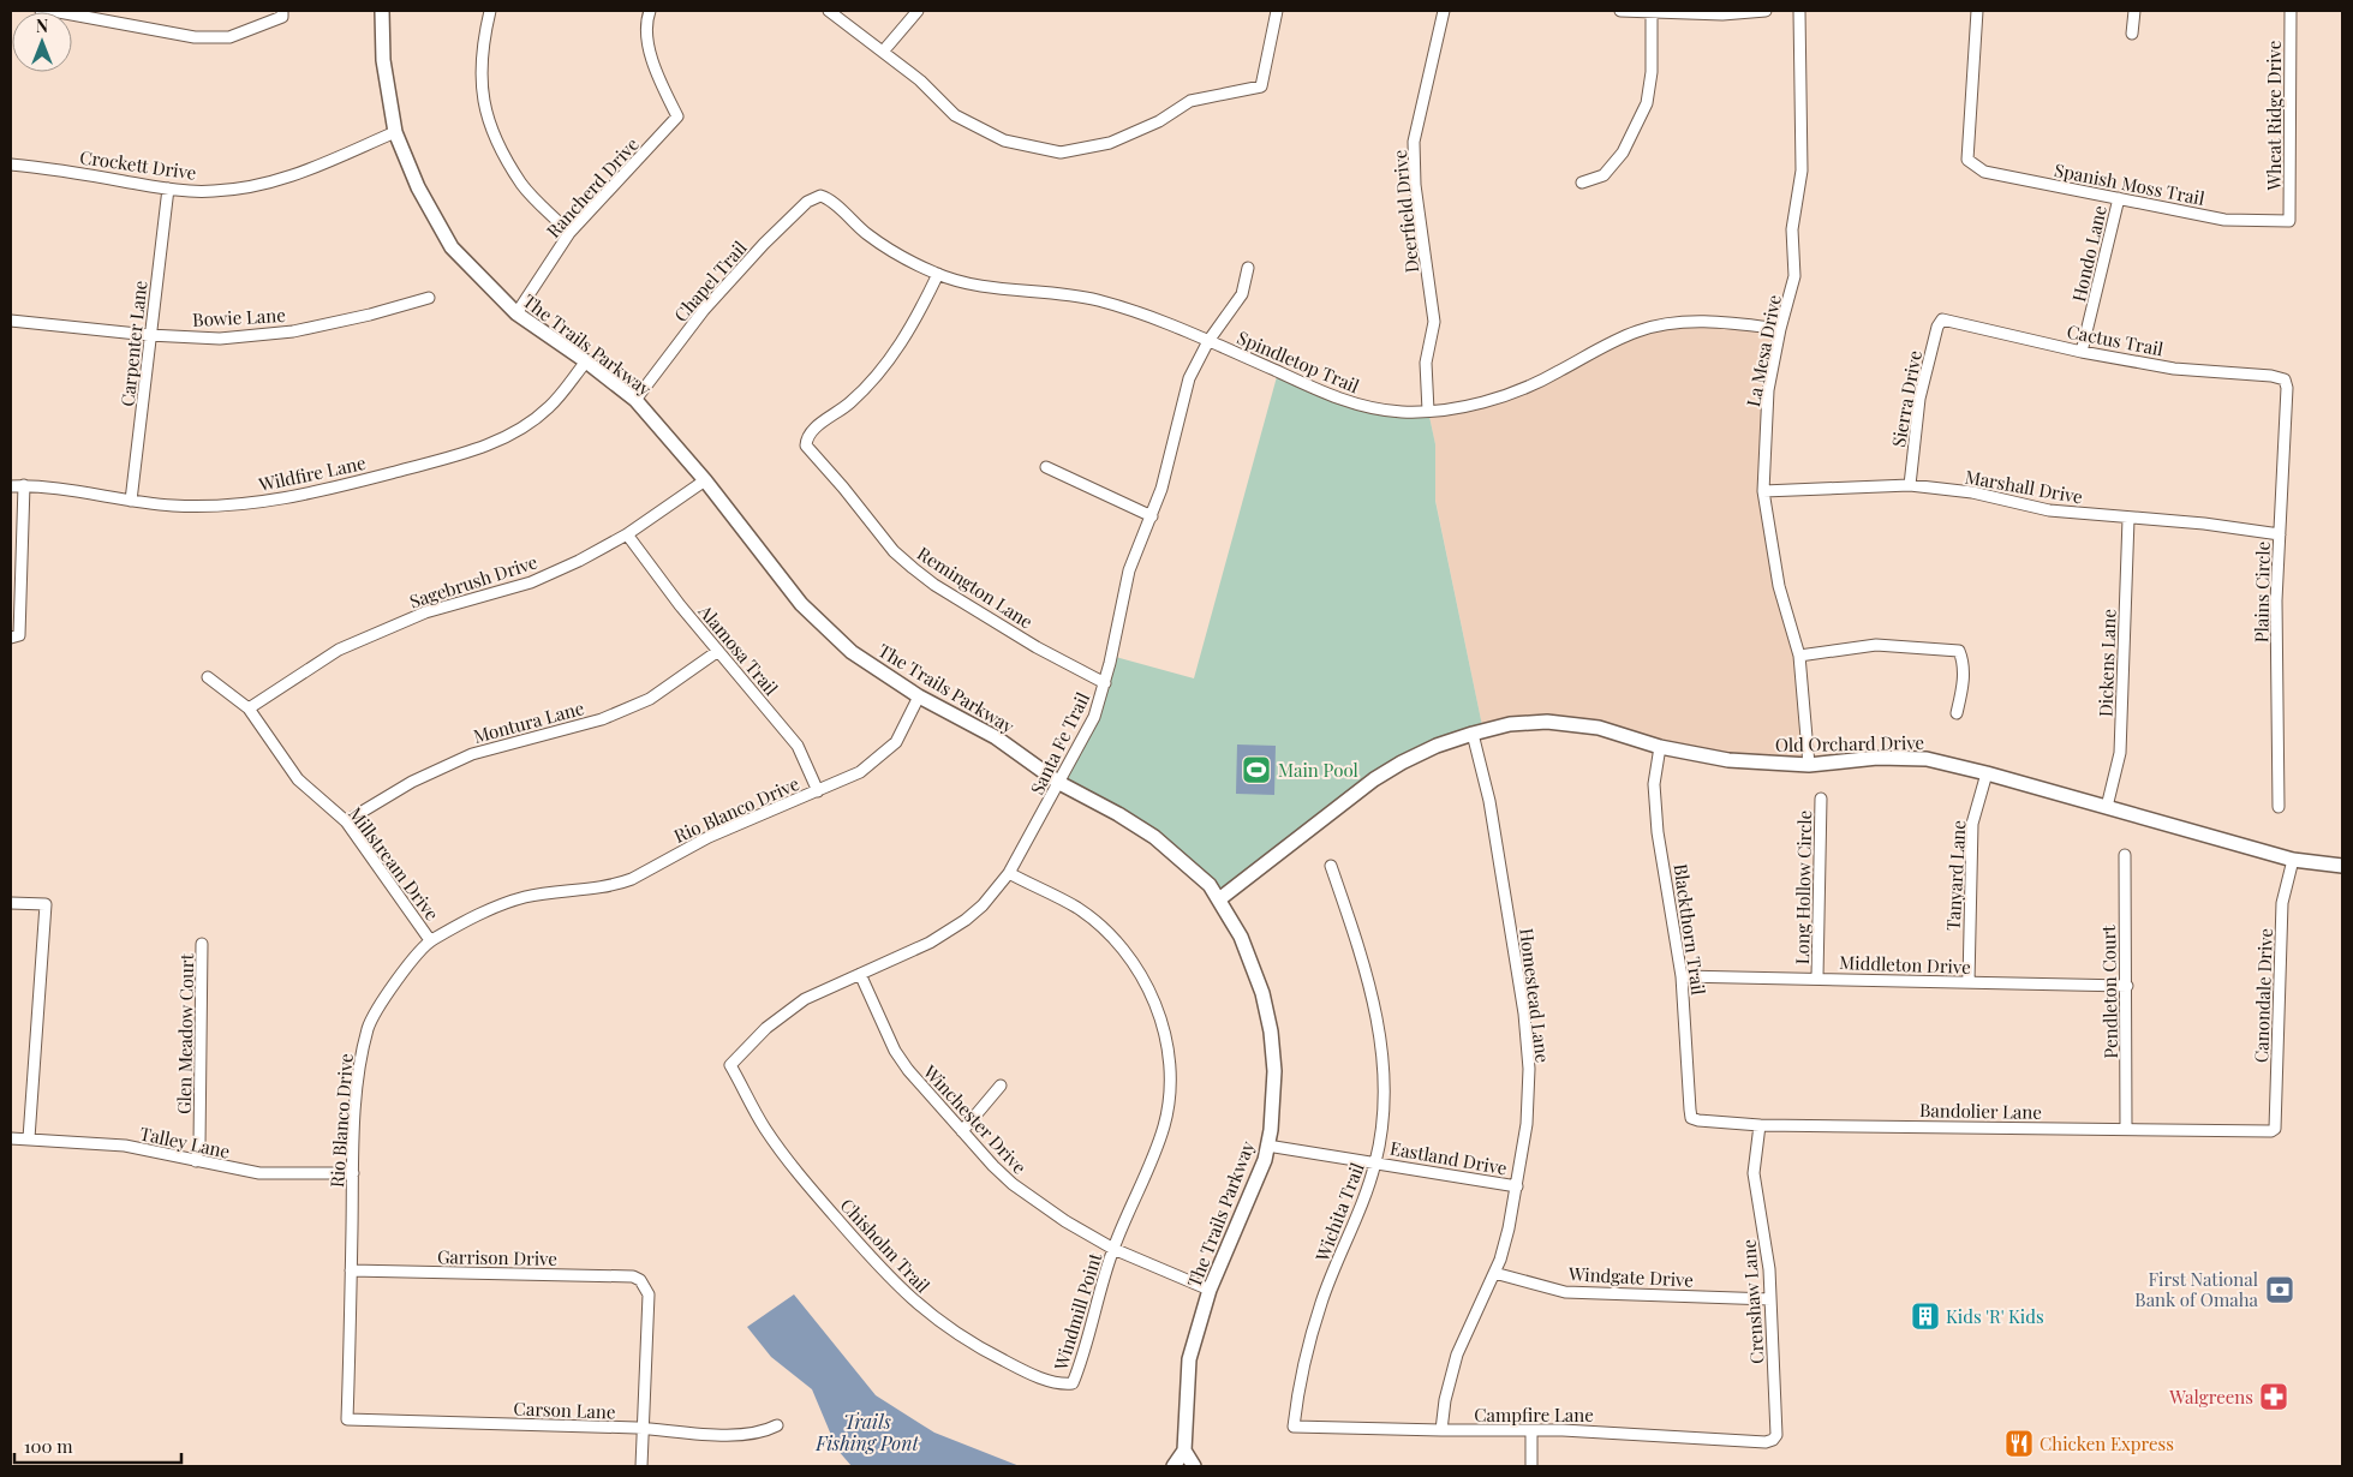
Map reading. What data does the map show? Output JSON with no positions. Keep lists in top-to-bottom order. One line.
{"streets":{"street":["Wheat Ridge Drive","Crockett Drive","Spanish Moss Trail","Rancherd Drive","Deerfield Drive","Hondo Lane","Chapel Trail","Bowie Lane","Cactus Trail","Carpenter Lane","The Trails Parkway","La Mesa Drive","Spindletop Trail","Sierra Drive","Wildfire Lane","Marshall Drive","Sagebrush Drive","Remington Lane","Plains Circle","Alamosa Trail","Dickens Lane","Montura Lane","Santa Fe Trail","Old Orchard Drive","Rio Blanco Drive","Millstream Drive","Tanyard Lane","Long Hollow Circle","Blackthorn Trail","Middleton Drive","Pendleton Court","Homestead Lane","Canondale Drive","Glen Meadow Court","Bandolier Lane","Winchester Drive","Talley Lane","Eastland Drive","Wichita Trail","Chisholm Trail","Garrison Drive","Windgate Drive","Crenshaw Lane","Windmill Point","Carson Lane","Campfire Lane"]},"crossings":[["Wheat Ridge Drive","Spanish Moss Trail"],["Crockett Drive","Carpenter Lane"],["Crockett Drive","The Trails Parkway"],["Spanish Moss Trail","Hondo Lane"],["Rancherd Drive","The Trails Parkway"],["Deerfield Drive","Spindletop Trail"],["Hondo Lane","Cactus Trail"],["Chapel Trail","The Trails Parkway"],["Chapel Trail","Spindletop Trail"],["Bowie Lane","Carpenter Lane"],["Cactus Trail","Sierra Drive"],["Cactus Trail","Plains Circle"],["Carpenter Lane","Wildfire Lane"],["The Trails Parkway","Wildfire Lane"],["The Trails Parkway","Sagebrush Drive"],["The Trails Parkway","Santa Fe Trail"],["The Trails Parkway","Old Orchard Drive"],["The Trails Parkway","Rio Blanco Drive"],["The Trails Parkway","Winchester Drive"],["The Trails Parkway","Eastland Drive"],["La Mesa Drive","Spindletop Trail"],["La Mesa Drive","Marshall Drive"],["La Mesa Drive","Old Orchard Drive"],["Spindletop Trail","Remington Lane"],["Spindletop Trail","Santa Fe Trail"],["Sierra Drive","Marshall Drive"],["Marshall Drive","Plains Circle"],["Marshall Drive","Dickens Lane"],["Sagebrush Drive","Alamosa Trail"],["Sagebrush Drive","Millstream Drive"],["Remington Lane","Santa Fe Trail"],["Alamosa Trail","Montura Lane"],["Alamosa Trail","Rio Blanco Drive"],["Dickens Lane","Old Orchard Drive"],["Montura Lane","Millstream Drive"],["Santa Fe Trail","Winchester Drive"],["Santa Fe Trail","Chisholm Trail"],["Santa Fe Trail","Windmill Point"],["Old Orchard Drive","Tanyard Lane"],["Old Orchard Drive","Blackthorn Trail"],["Old Orchard Drive","Homestead Lane"],["Old Orchard Drive","Canondale Drive"],["Rio Blanco Drive","Millstream Drive"],["Rio Blanco Drive","Talley Lane"],["Rio Blanco Drive","Garrison Drive"],["Rio Blanco Drive","Carson Lane"],["Tanyard Lane","Middleton Drive"],["Long Hollow Circle","Middleton Drive"],["Blackthorn Trail","Middleton Drive"],["Blackthorn Trail","Bandolier Lane"],["Middleton Drive","Pendleton Court"],["Pendleton Court","Bandolier Lane"],["Homestead Lane","Eastland Drive"],["Homestead Lane","Windgate Drive"],["Homestead Lane","Campfire Lane"],["Canondale Drive","Bandolier Lane"],["Glen Meadow Court","Talley Lane"],["Bandolier Lane","Crenshaw Lane"],["Winchester Drive","Windmill Point"],["Eastland Drive","Wichita Trail"],["Wichita Trail","Campfire Lane"],["Chisholm Trail","Windmill Point"],["Garrison Drive","Carson Lane"],["Windgate Drive","Crenshaw Lane"],["Crenshaw Lane","Campfire Lane"]],"water":["Trails Fishing Pont"],"places":{"sports":["Main Pool"],"bank":["First National Bank of Omaha"],"building":["Kids 'R' Kids"],"pharmacy":["Walgreens"],"restaurant":["Chicken Express"]},"scale_bar":"100 m","north":"top"}
